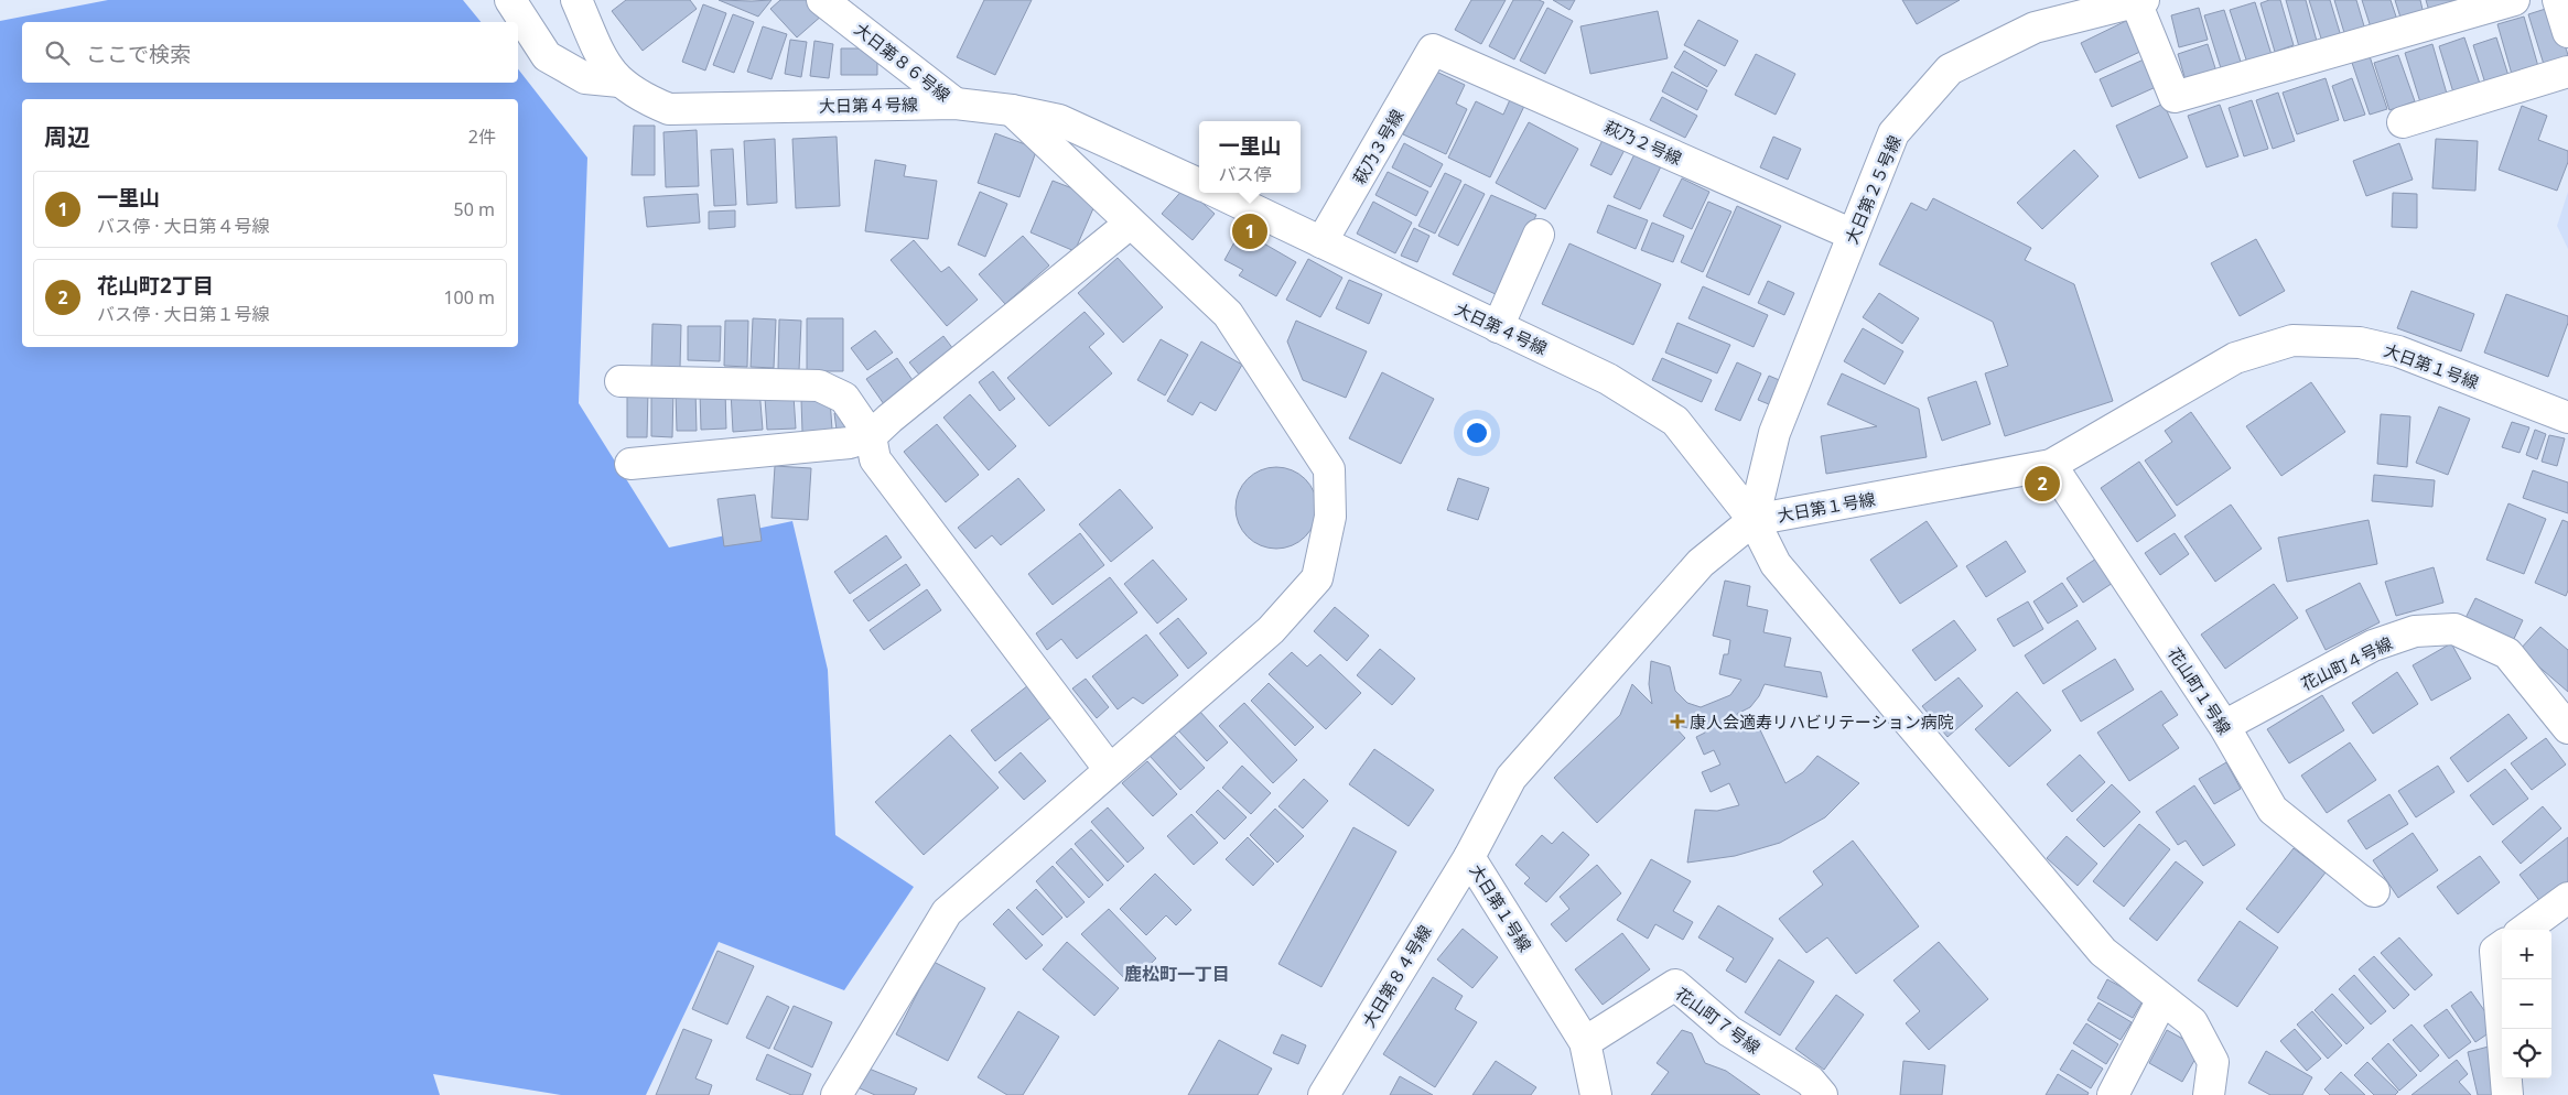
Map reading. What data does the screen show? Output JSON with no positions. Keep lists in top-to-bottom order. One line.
{"streets":{"street":["大日第８６号線","大日第４号線","萩乃２号線","萩乃３号線","大日第２５号線","大日第１号線","花山町４号線","花山町１号線","大日第８４号線","花山町７号線"]},"crossings":[["大日第８６号線","大日第４号線"],["大日第４号線","萩乃３号線"],["大日第４号線","大日第２５号線"],["大日第４号線","大日第１号線"],["萩乃２号線","萩乃３号線"],["萩乃２号線","大日第２５号線"],["大日第２５号線","大日第１号線"],["大日第１号線","花山町１号線"],["大日第１号線","大日第８４号線"],["大日第１号線","花山町７号線"],["花山町４号線","花山町１号線"]],"districts":["鹿松町一丁目"],"places":{"health":["康人会適寿リハビリテーション病院"]},"page":{"search":"ここで検索","heading":["周辺","2件"],"popup":["一里山","バス停"],"list":[{"mark":"1","name":"一里山","note":"バス停 · 大日第４号線","value":"50 m"},{"mark":"2","name":"花山町2丁目","note":"バス停 · 大日第１号線","value":"100 m"}],"pins":["1","2"],"map_buttons":["+","−"]}}
